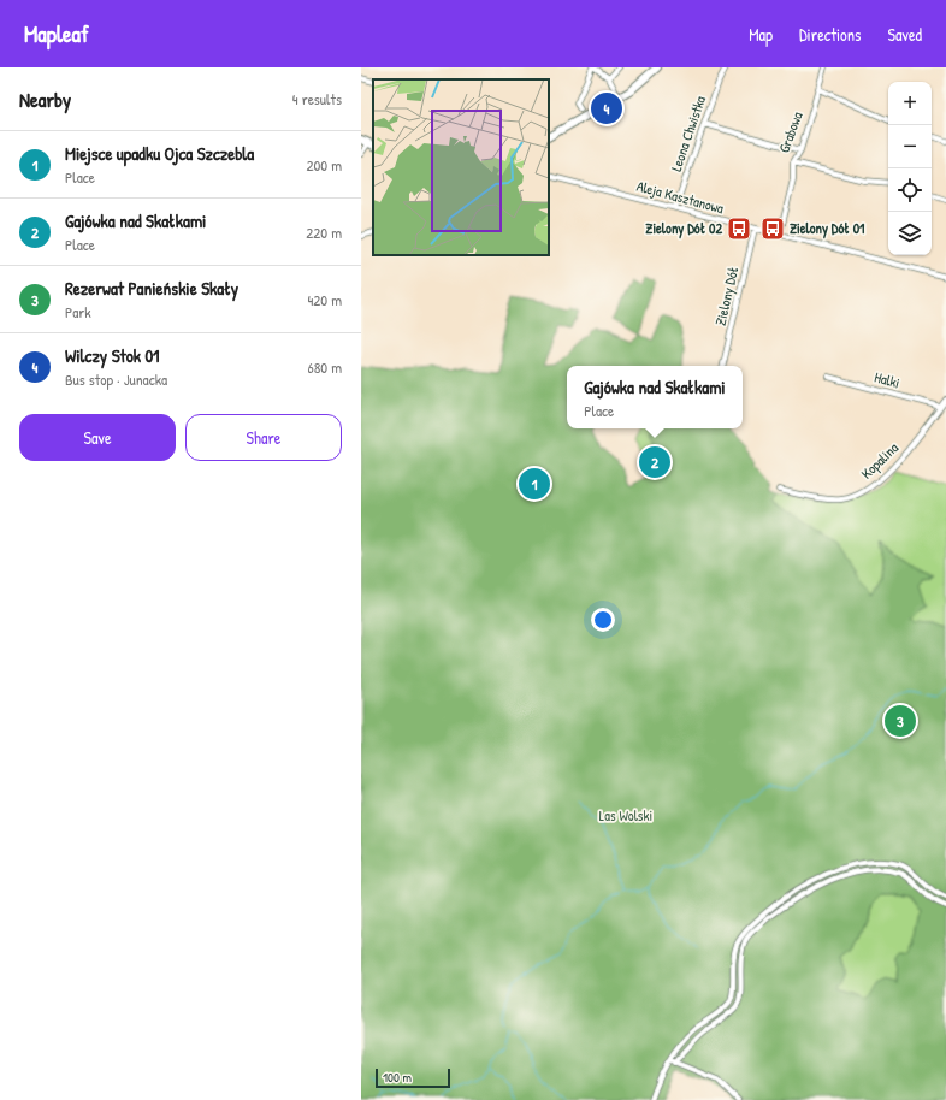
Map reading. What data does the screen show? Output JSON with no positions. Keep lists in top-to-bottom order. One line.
{"streets":{"street":["Grabowa","Leona Chwistka","Aleja Kasztanowa","Zielony Dół","Halki","Kopalina"]},"crossings":[["Grabowa","Aleja Kasztanowa"],["Leona Chwistka","Aleja Kasztanowa"],["Aleja Kasztanowa","Zielony Dół"],["Halki","Kopalina"]],"parks":["Las Wolski"],"places":{"bus stop":["Zielony Dół 02","Zielony Dół 01"]},"scale_bar":"100 m","page":{"header":"Mapleaf","nav":["Map","Directions","Saved"],"heading":["Nearby","4 results"],"map_buttons":["+","−"],"pins":["4","2","1","3"],"list":[{"mark":"1","name":"Miejsce upadku Ojca Szczebla","note":"Place","value":"200 m"},{"mark":"2","name":"Gajówka nad Skałkami","note":"Place","value":"220 m"},{"mark":"3","name":"Rezerwat Panieńskie Skały","note":"Park","value":"420 m"},{"mark":"4","name":"Wilczy Stok 01","note":"Bus stop · Junacka","value":"680 m"}],"popup":["Gajówka nad Skałkami","Place"],"buttons":["Save","Share"],"scale":"100 m"}}
